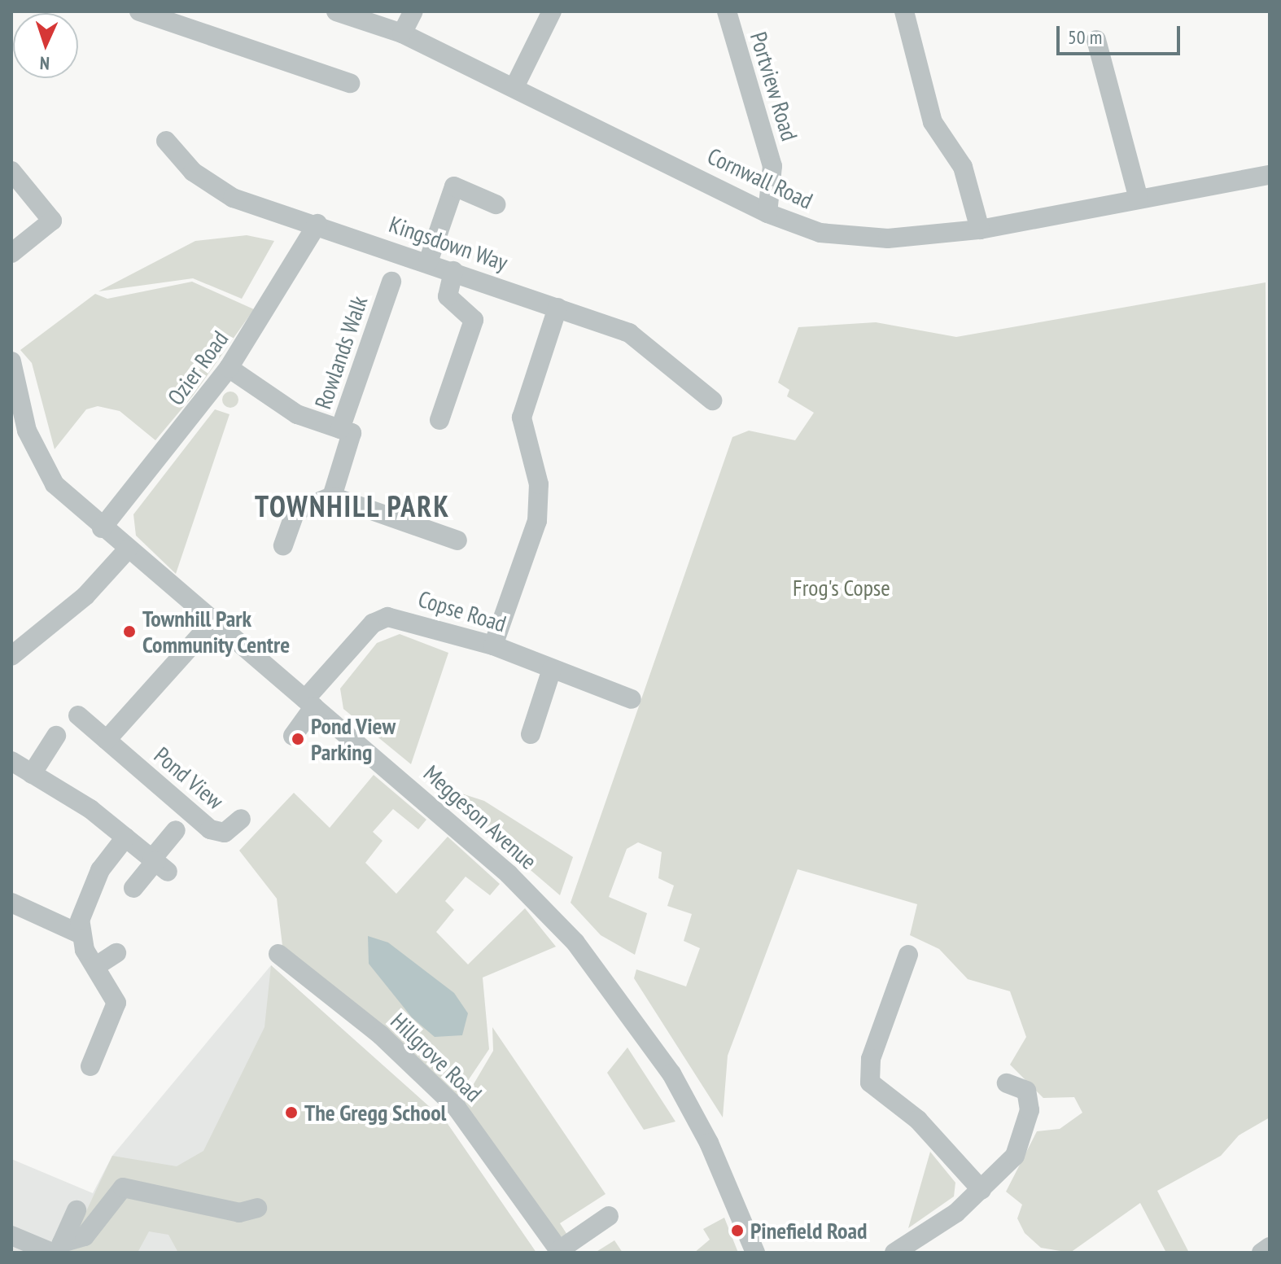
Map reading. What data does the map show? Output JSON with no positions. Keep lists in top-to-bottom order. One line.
{"streets":{"street":["Portview Road","Cornwall Road","Kingsdown Way","Rowlands Walk","Ozier Road","Copse Road","Pond View","Meggeson Avenue","Hillgrove Road"]},"crossings":[["Portview Road","Cornwall Road"],["Kingsdown Way","Ozier Road"],["Rowlands Walk","Ozier Road"],["Ozier Road","Meggeson Avenue"],["Copse Road","Meggeson Avenue"]],"districts":["TOWNHILL PARK"],"parks":["Frog's Copse"],"places":["Townhill Park Community Centre","Pond View Parking","The Gregg School","Pinefield Road"],"scale_bar":"50 m","north":"bottom"}
